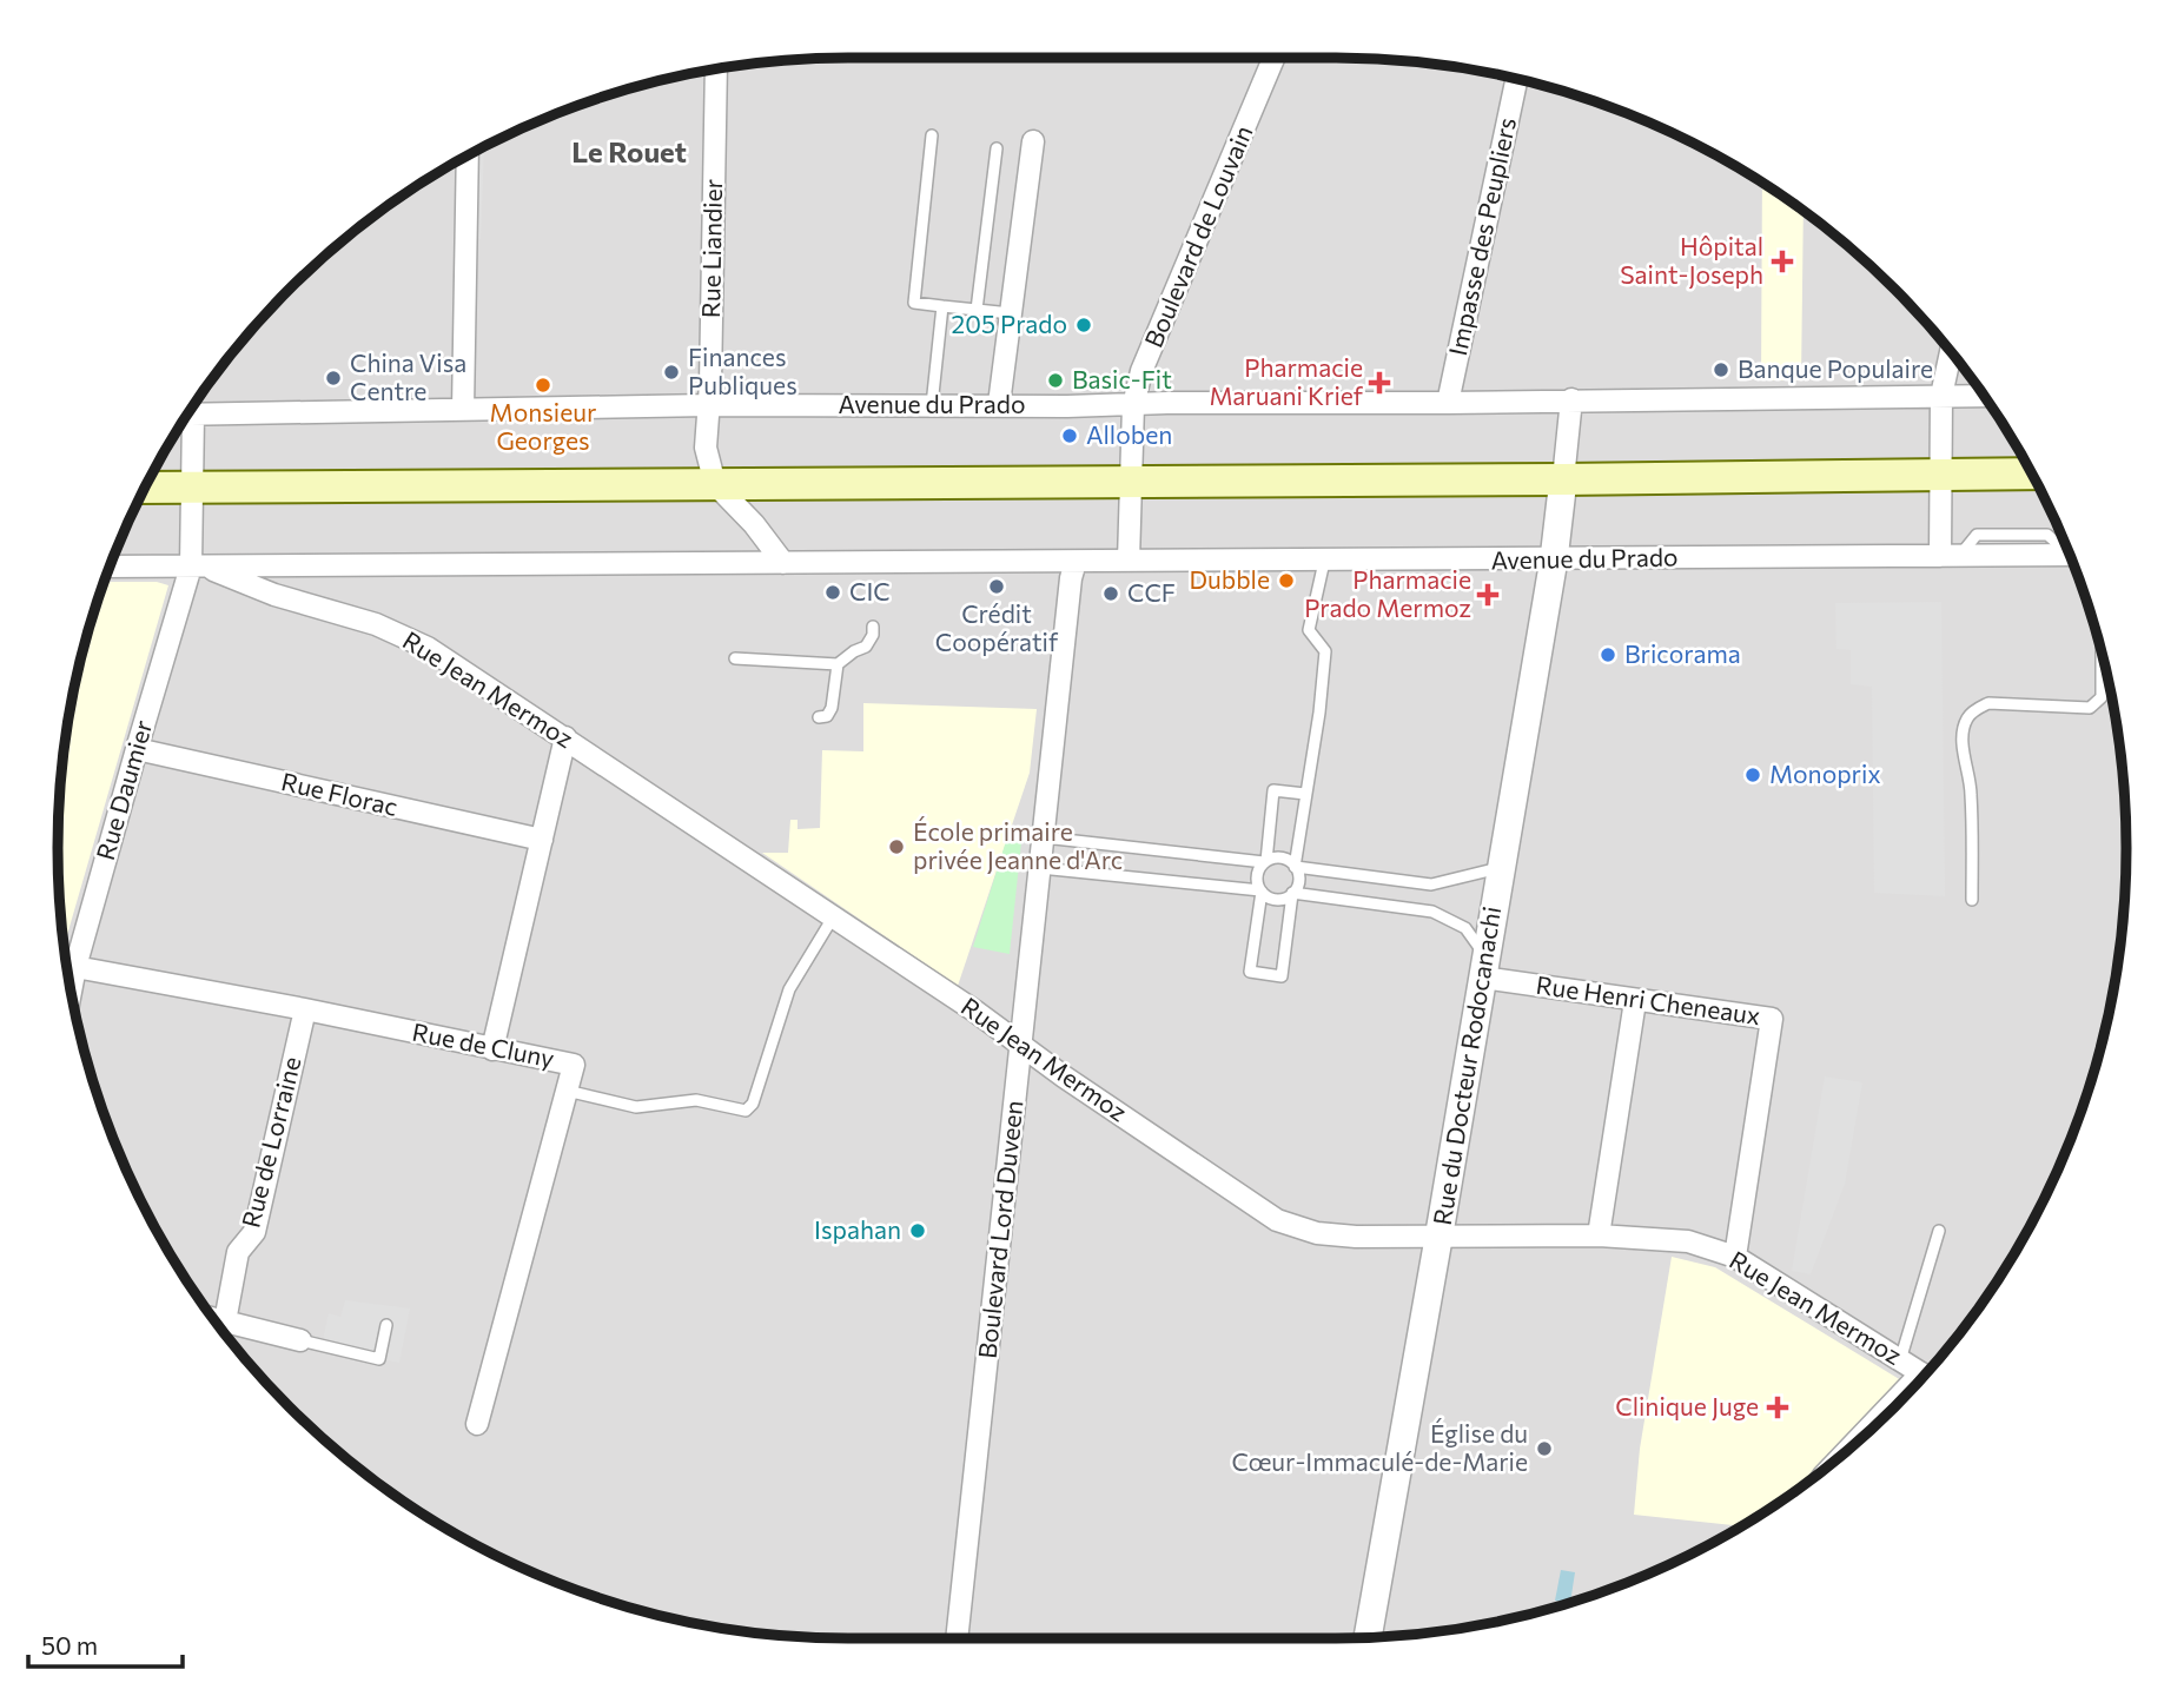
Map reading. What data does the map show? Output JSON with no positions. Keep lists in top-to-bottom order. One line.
{"streets":{"street":["Boulevard de Louvain","Impasse des Peupliers","Rue Liandier","Avenue du Prado","Rue Jean Mermoz","Rue Daumier","Rue Florac","Rue Henri Cheneaux","Rue de Cluny","Rue du Docteur Rodocanachi","Rue de Lorraine","Boulevard Lord Duveen"]},"crossings":[["Boulevard de Louvain","Avenue du Prado"],["Impasse des Peupliers","Avenue du Prado"],["Rue Liandier","Avenue du Prado"],["Avenue du Prado","Rue Jean Mermoz"],["Avenue du Prado","Rue Daumier"],["Avenue du Prado","Rue du Docteur Rodocanachi"],["Avenue du Prado","Boulevard Lord Duveen"],["Rue Jean Mermoz","Rue Daumier"],["Rue Jean Mermoz","Rue Henri Cheneaux"],["Rue Jean Mermoz","Rue du Docteur Rodocanachi"],["Rue Jean Mermoz","Boulevard Lord Duveen"],["Rue Daumier","Rue Florac"],["Rue Daumier","Rue de Cluny"],["Rue Henri Cheneaux","Rue du Docteur Rodocanachi"],["Rue de Cluny","Rue de Lorraine"]],"districts":["Le Rouet"],"places":{"health":["Hôpital Saint-Joseph","Pharmacie Maruani Krief","Pharmacie Prado Mermoz","Clinique Juge"],"other":["205 Prado","Banque Populaire","Finances Publiques","China Visa Centre","Basic-Fit","Monsieur Georges","Alloben","Dubble","Crédit Coopératif","CIC","CCF","Bricorama","Monoprix","École primaire privée Jeanne d'Arc","Ispahan","Église du Cœur-Immaculé-de-Marie"]},"scale_bar":"50 m"}
